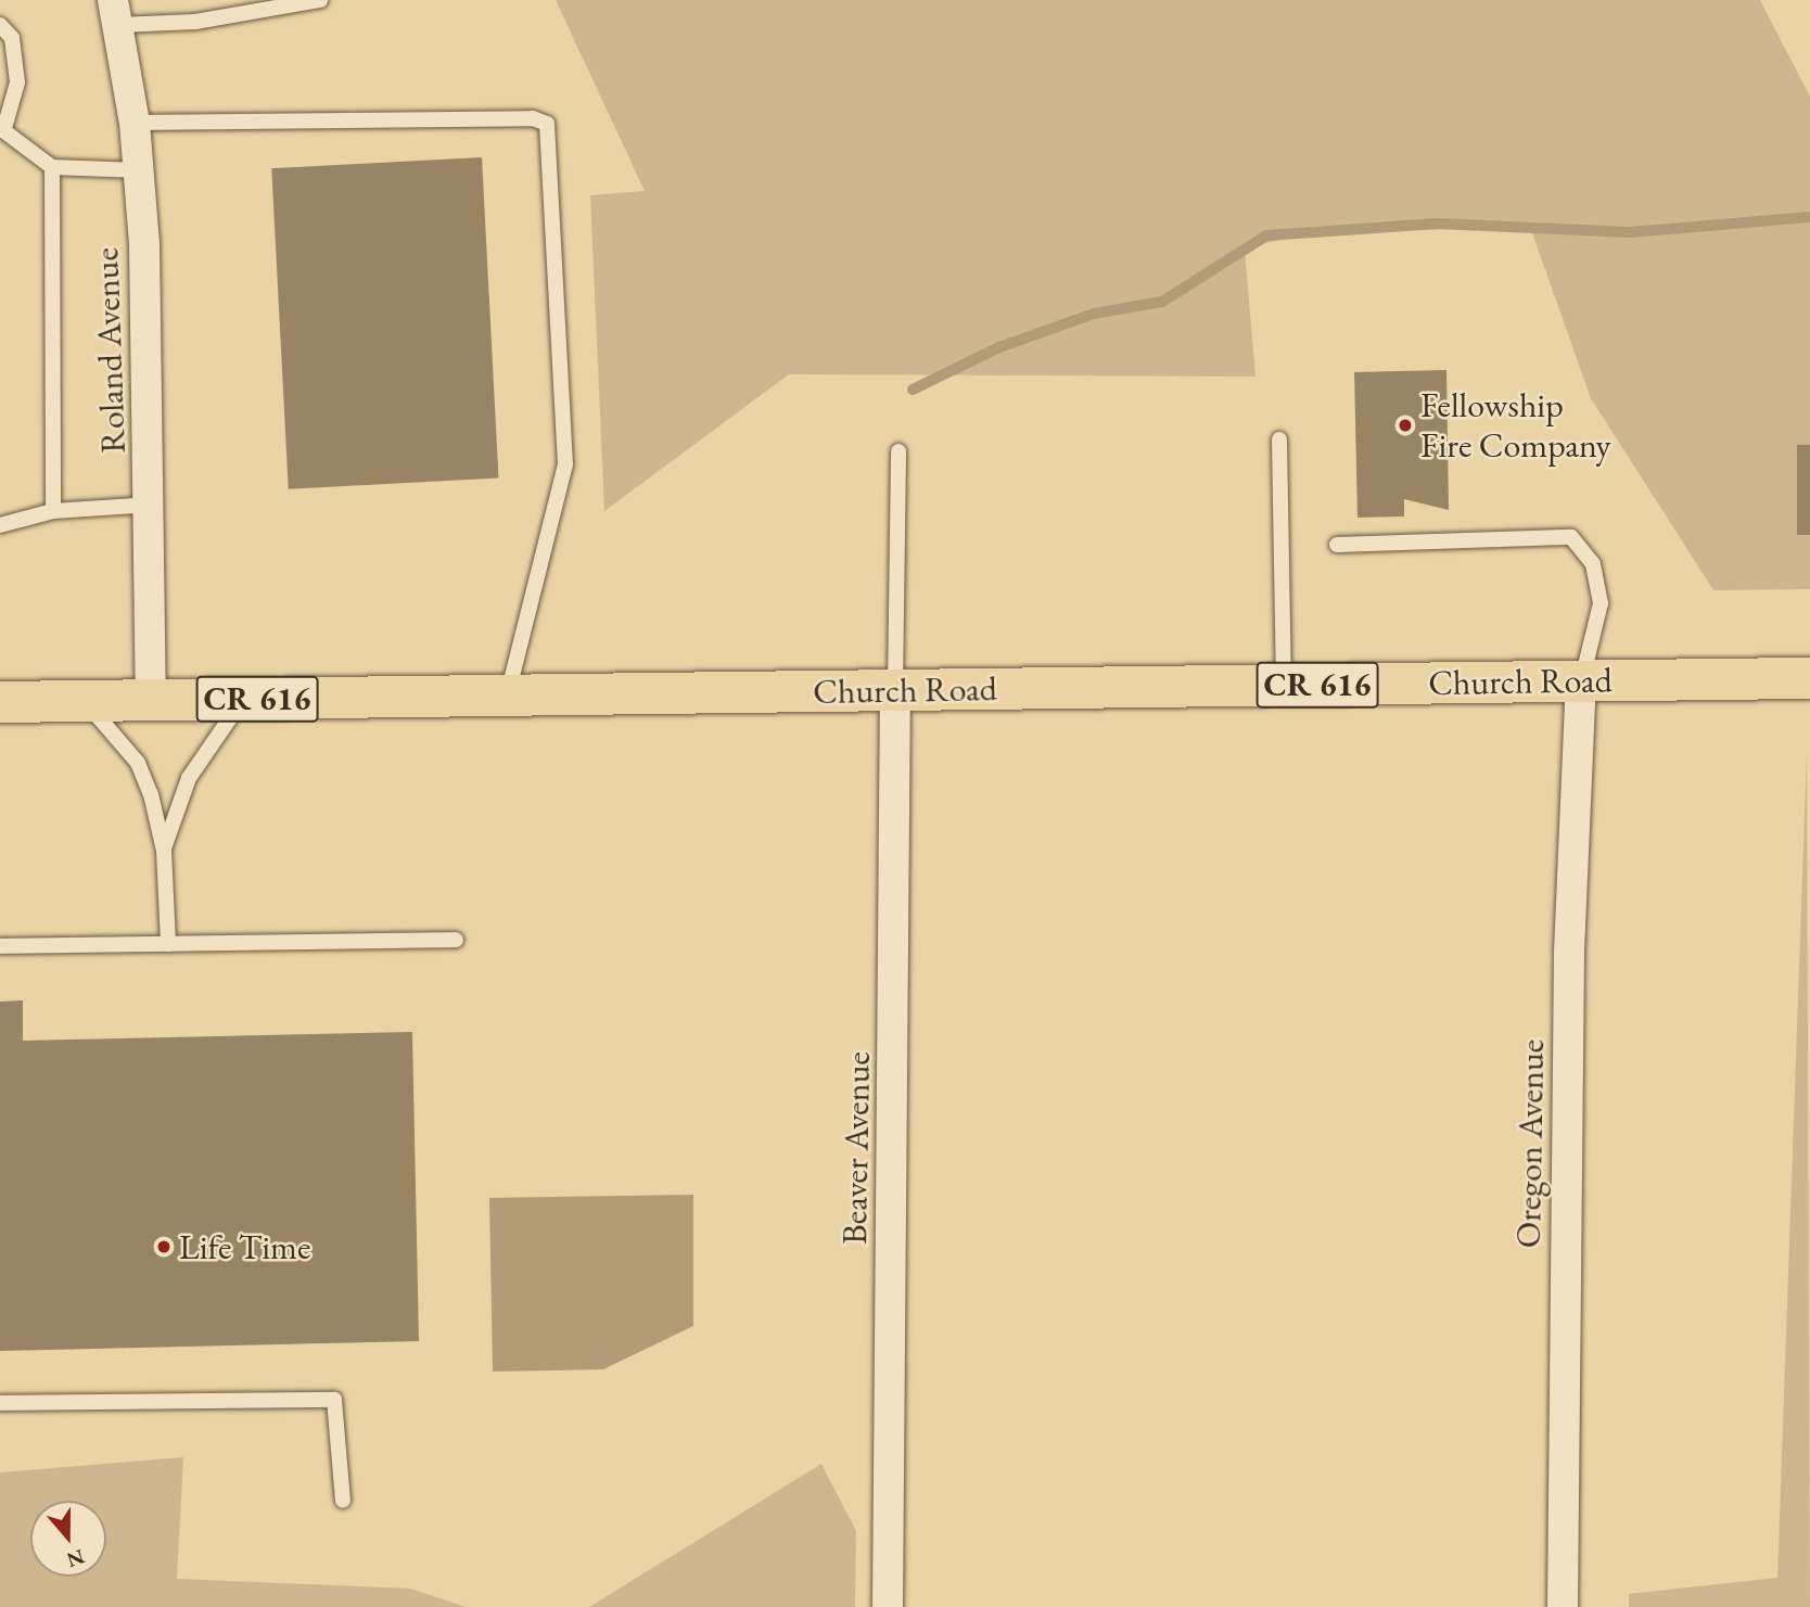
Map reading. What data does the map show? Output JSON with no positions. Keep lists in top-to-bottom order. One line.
{"streets":{"main road":["Church Road","CR 616"],"street":["Roland Avenue","Oregon Avenue","Beaver Avenue"]},"crossings":[["Roland Avenue","Church Road"],["Church Road","Oregon Avenue"],["Church Road","Beaver Avenue"]],"places":["Fellowship Fire Company","Life Time"],"north":"bottom"}
